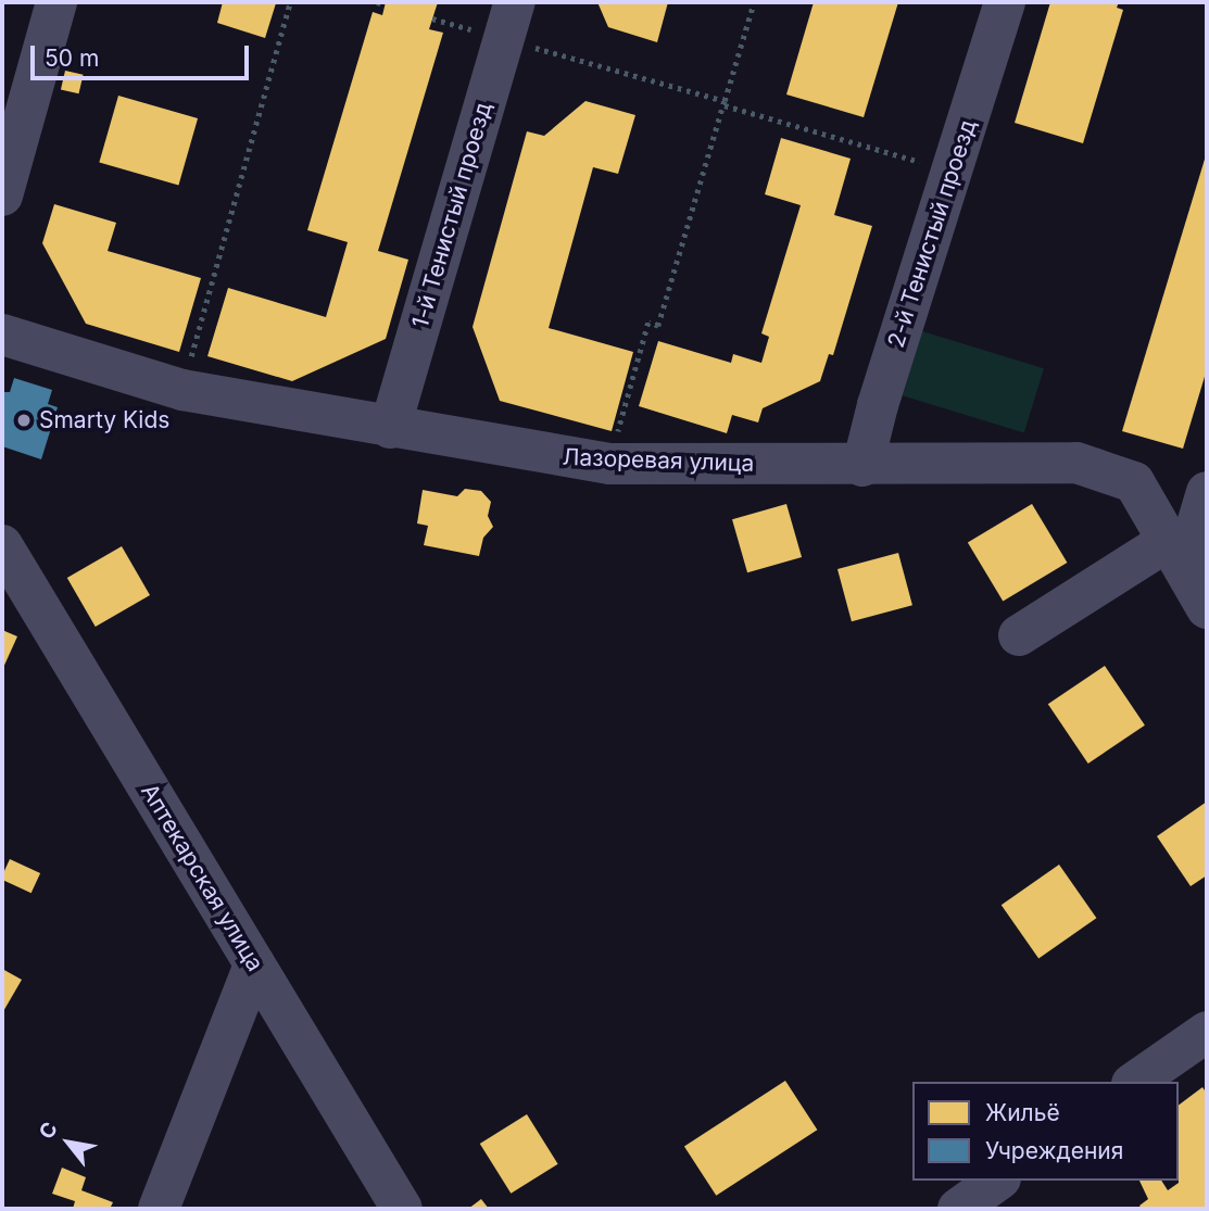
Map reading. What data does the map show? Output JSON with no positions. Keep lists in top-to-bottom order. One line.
{"streets":{"street":["1-й Тенистый проезд","2-й Тенистый проезд","Лазоревая улица","Аптекарская улица"]},"crossings":[["1-й Тенистый проезд","Лазоревая улица"],["2-й Тенистый проезд","Лазоревая улица"]],"places":["Smarty Kids"],"legend":["Жильё","Учреждения"],"scale_bar":"50 m","north":"top left"}
